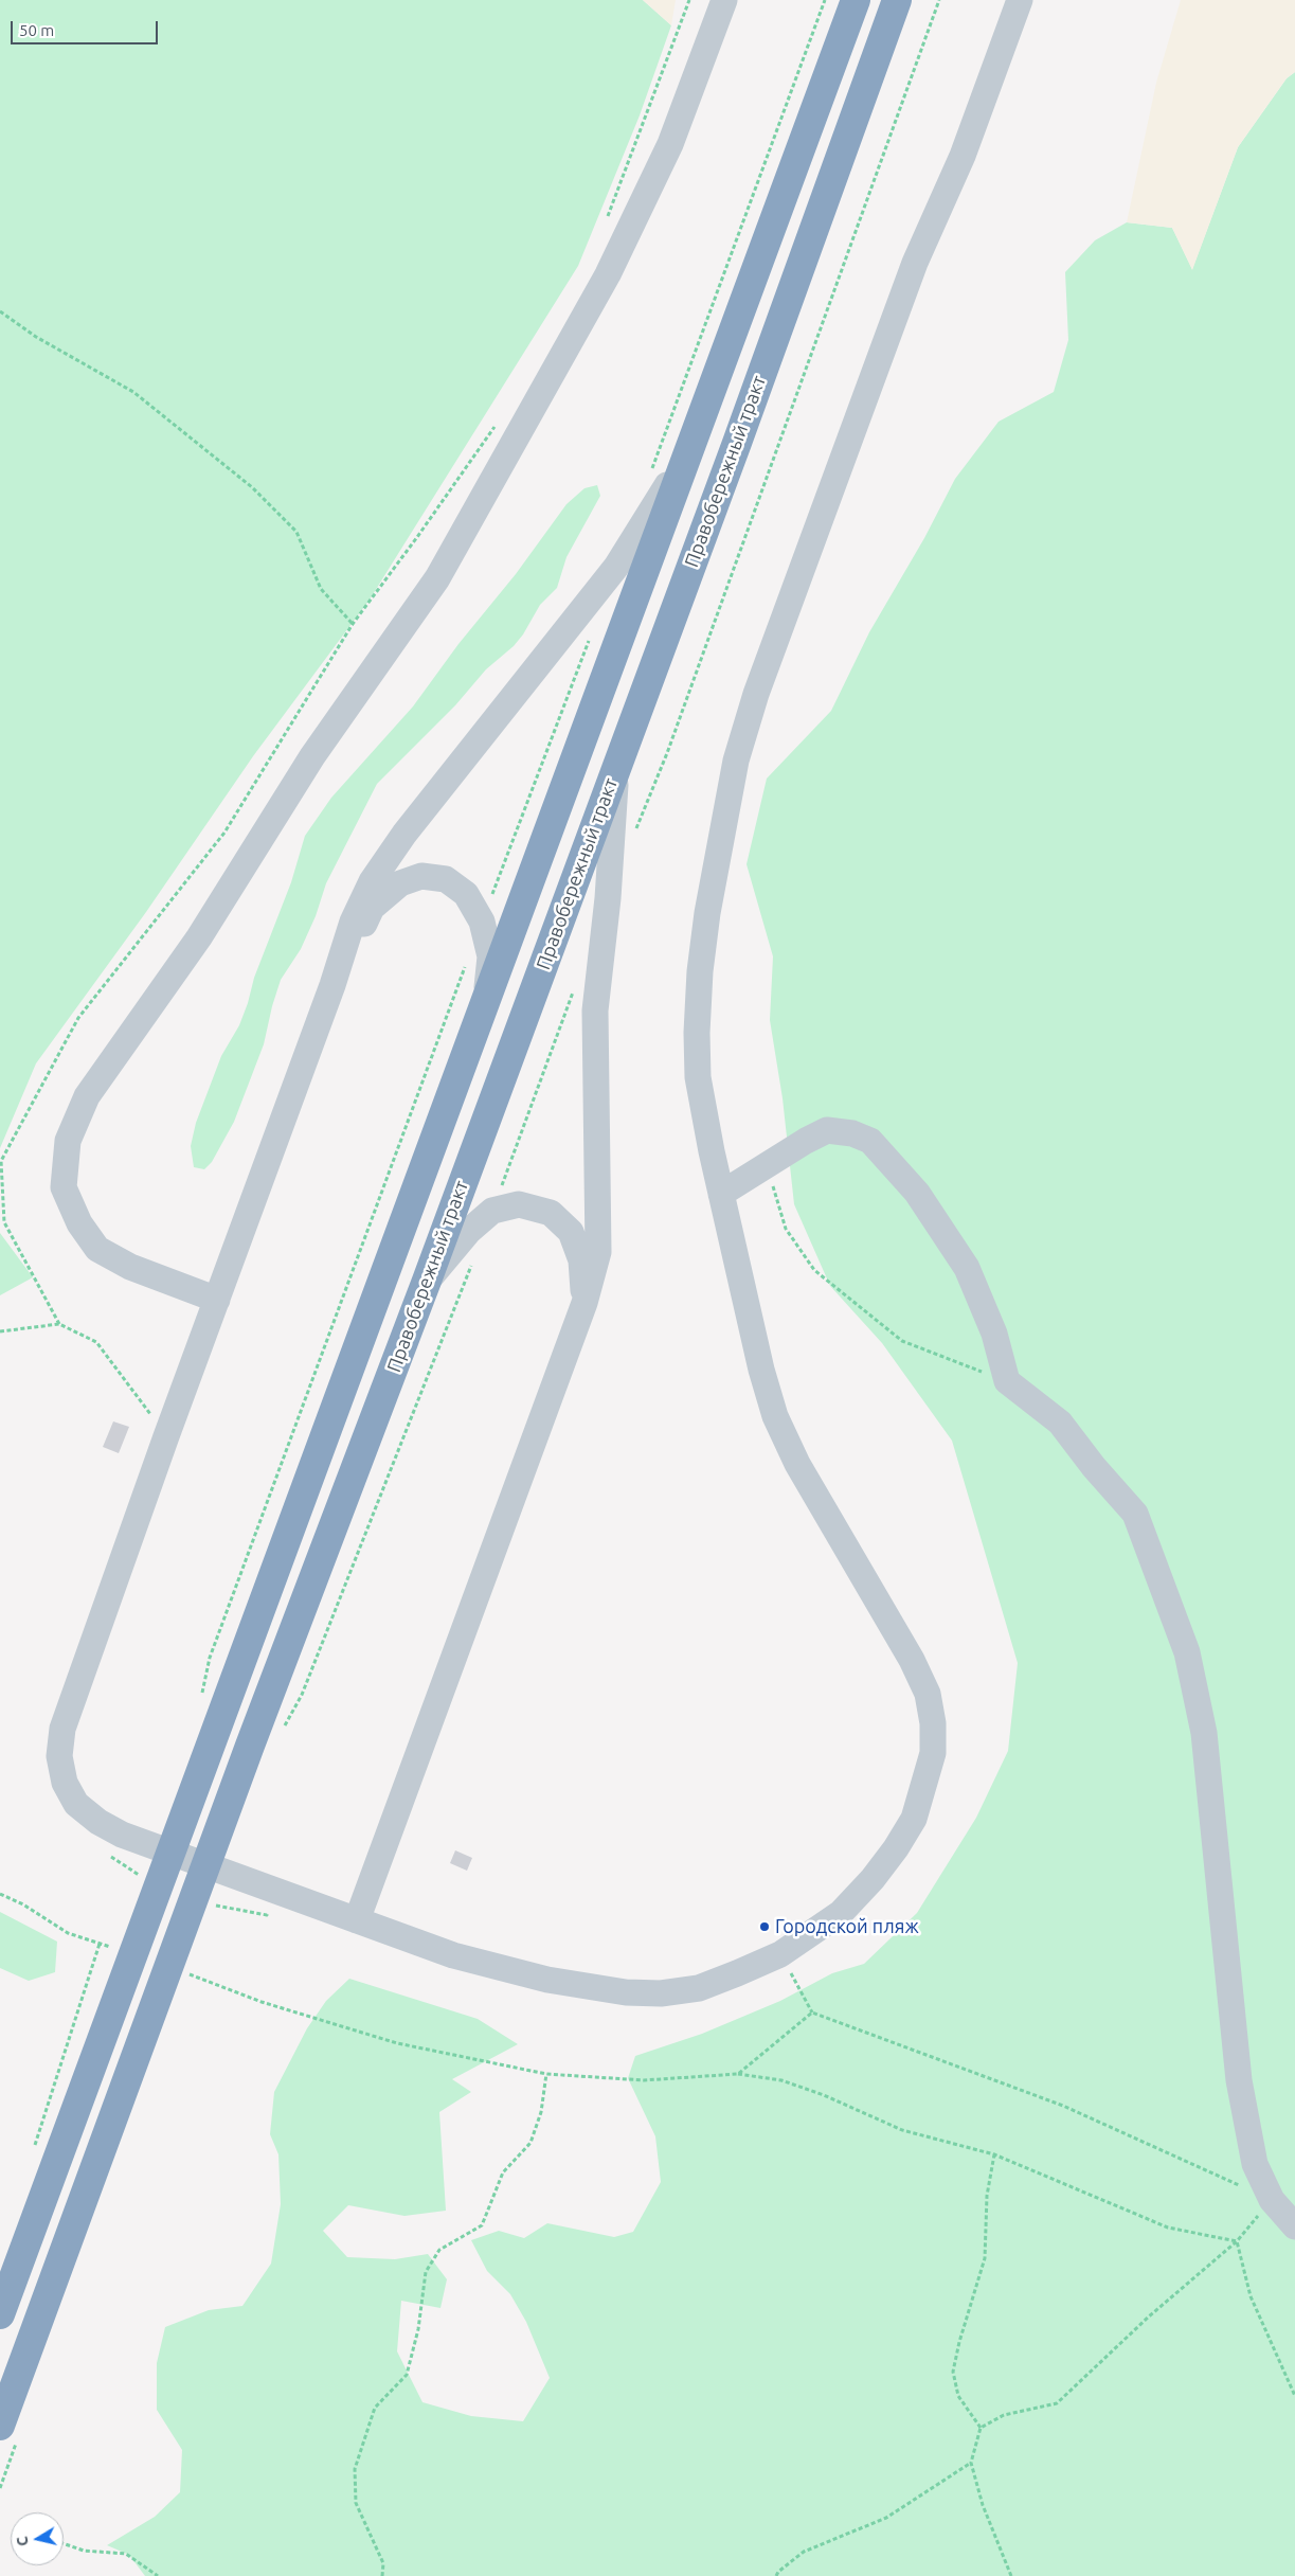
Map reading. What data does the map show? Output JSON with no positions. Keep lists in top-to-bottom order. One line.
{"streets":{"highway":["Правобережный тракт"]},"places":["Городской пляж"],"scale_bar":"50 m","north":"left"}
